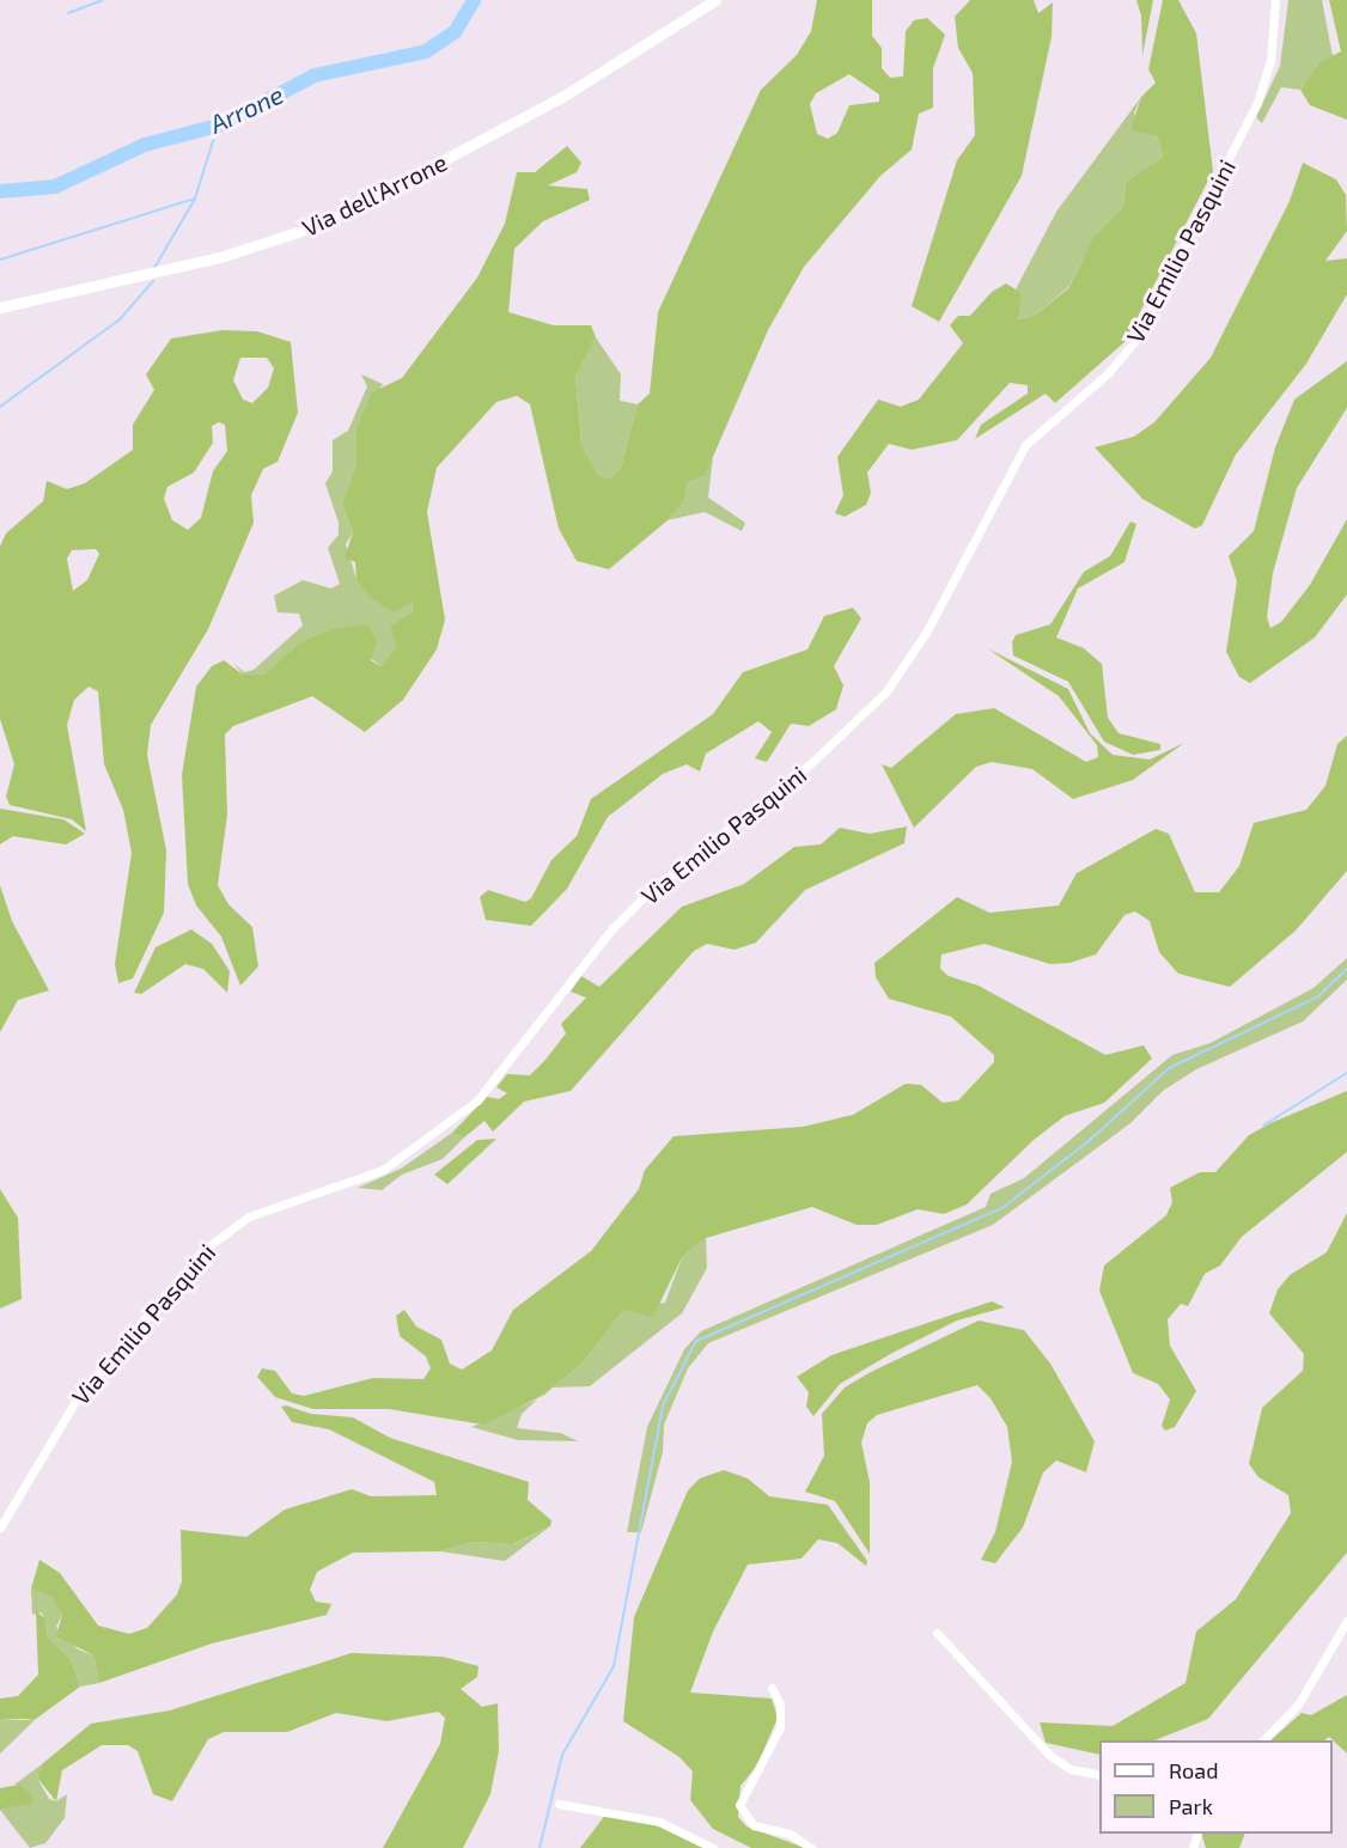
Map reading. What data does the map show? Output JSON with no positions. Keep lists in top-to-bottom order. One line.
{"streets":{"street":["Via dell'Arrone","Via Emilio Pasquini"]},"water":["Arrone"],"legend":["Road","Park"]}
